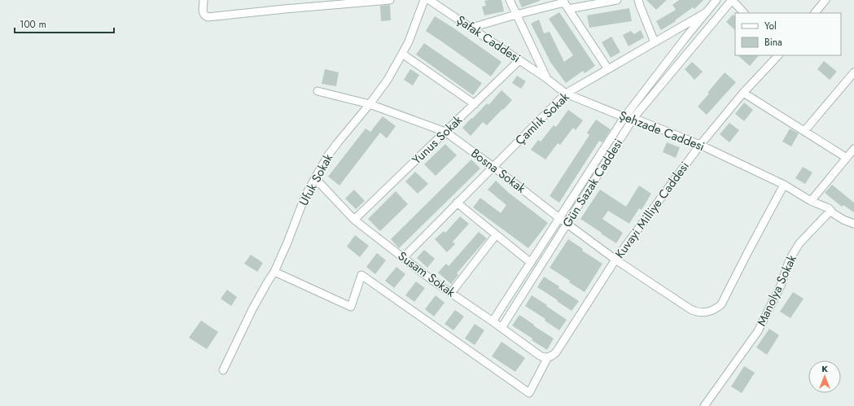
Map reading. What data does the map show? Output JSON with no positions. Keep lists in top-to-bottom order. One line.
{"streets":{"street":["Şafak Caddesi","Çamlık Sokak","Şehzade Caddesi","Yunus Sokak","Bosna Sokak","Ufuk Sokak","Gün Sazak Caddesi","Kuvayi Milliye Caddesi","Susam Sokak","Manolya Sokak"]},"crossings":[["Şafak Caddesi","Şehzade Caddesi"],["Şafak Caddesi","Yunus Sokak"],["Çamlık Sokak","Şehzade Caddesi"],["Çamlık Sokak","Bosna Sokak"],["Çamlık Sokak","Gün Sazak Caddesi"],["Çamlık Sokak","Susam Sokak"],["Şehzade Caddesi","Bosna Sokak"],["Şehzade Caddesi","Gün Sazak Caddesi"],["Şehzade Caddesi","Kuvayi Milliye Caddesi"],["Şehzade Caddesi","Manolya Sokak"],["Yunus Sokak","Bosna Sokak"],["Yunus Sokak","Susam Sokak"],["Bosna Sokak","Ufuk Sokak"],["Bosna Sokak","Gün Sazak Caddesi"],["Bosna Sokak","Kuvayi Milliye Caddesi"],["Ufuk Sokak","Susam Sokak"],["Gün Sazak Caddesi","Susam Sokak"],["Kuvayi Milliye Caddesi","Susam Sokak"]],"legend":["Yol","Bina"],"scale_bar":"100 m","north":"top"}
